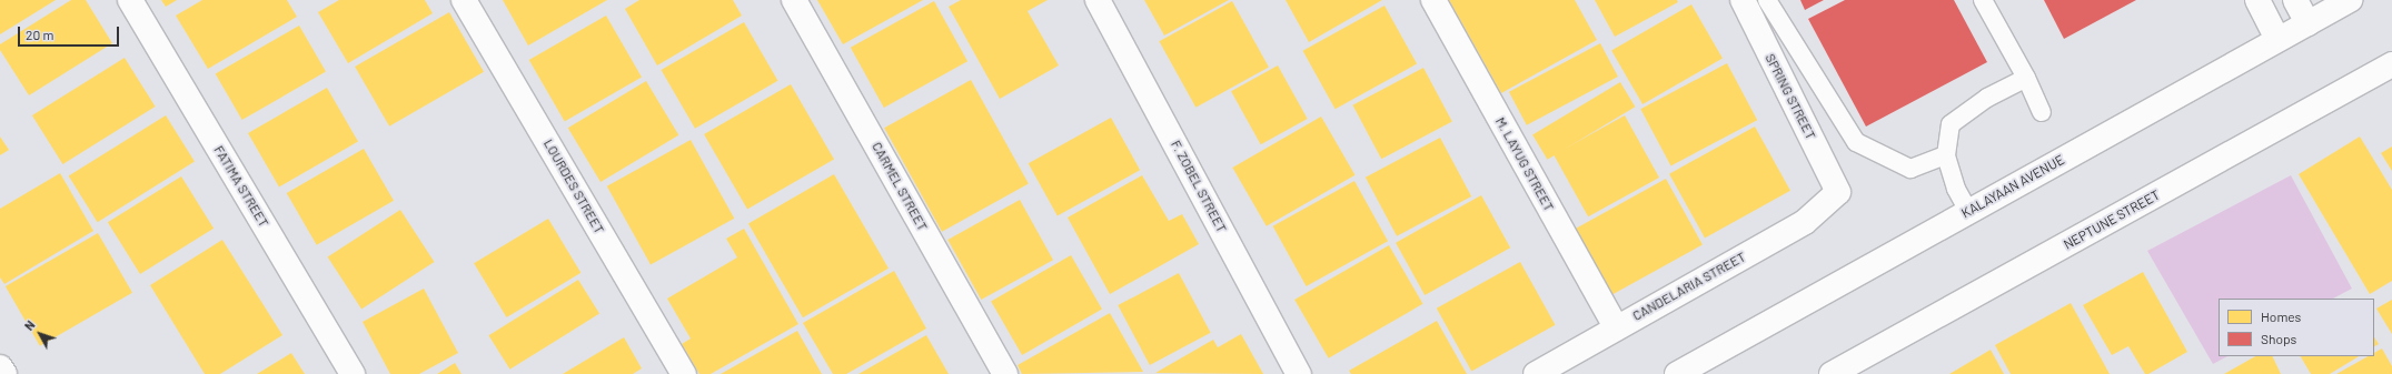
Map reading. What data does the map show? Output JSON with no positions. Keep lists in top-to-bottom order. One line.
{"streets":{"street":["SPRING STREET","M. LAYUG STREET","FATIMA STREET","LOURDES STREET","CARMEL STREET","F. ZOBEL STREET","KALAYAAN AVENUE","NEPTUNE STREET","CANDELARIA STREET"]},"crossings":[["SPRING STREET","CANDELARIA STREET"],["M. LAYUG STREET","CANDELARIA STREET"]],"legend":["Homes","Shops"],"scale_bar":"20 m","north":"top left"}
